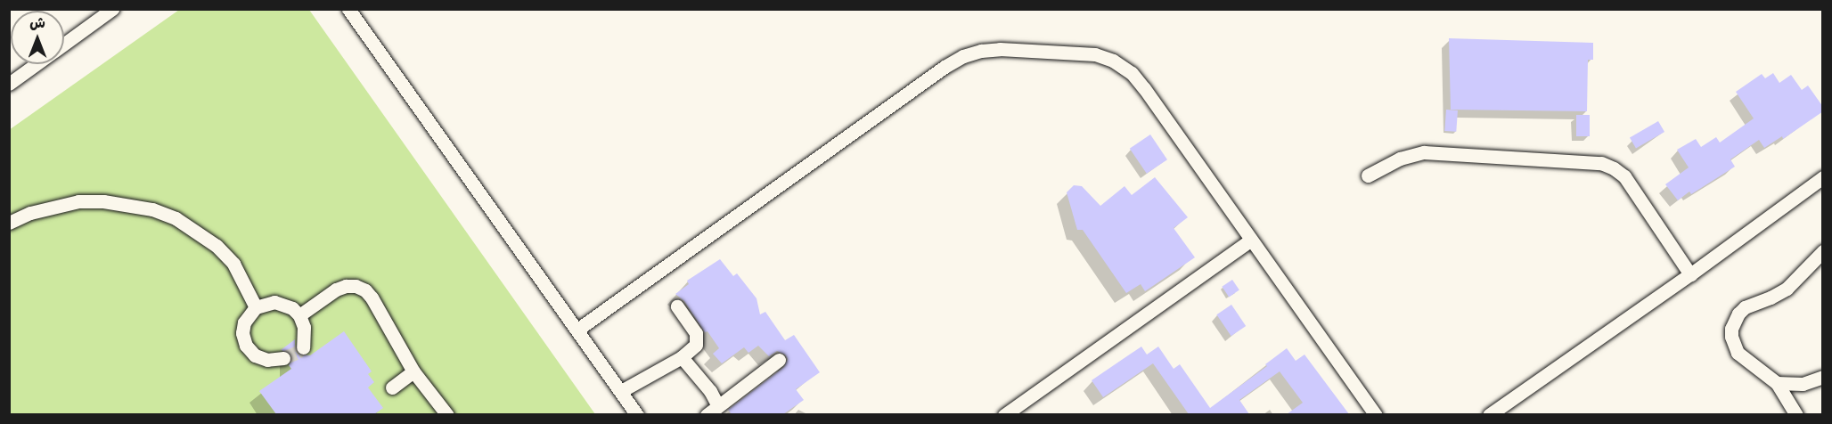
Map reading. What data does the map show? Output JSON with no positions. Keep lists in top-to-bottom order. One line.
{"north":"top"}
